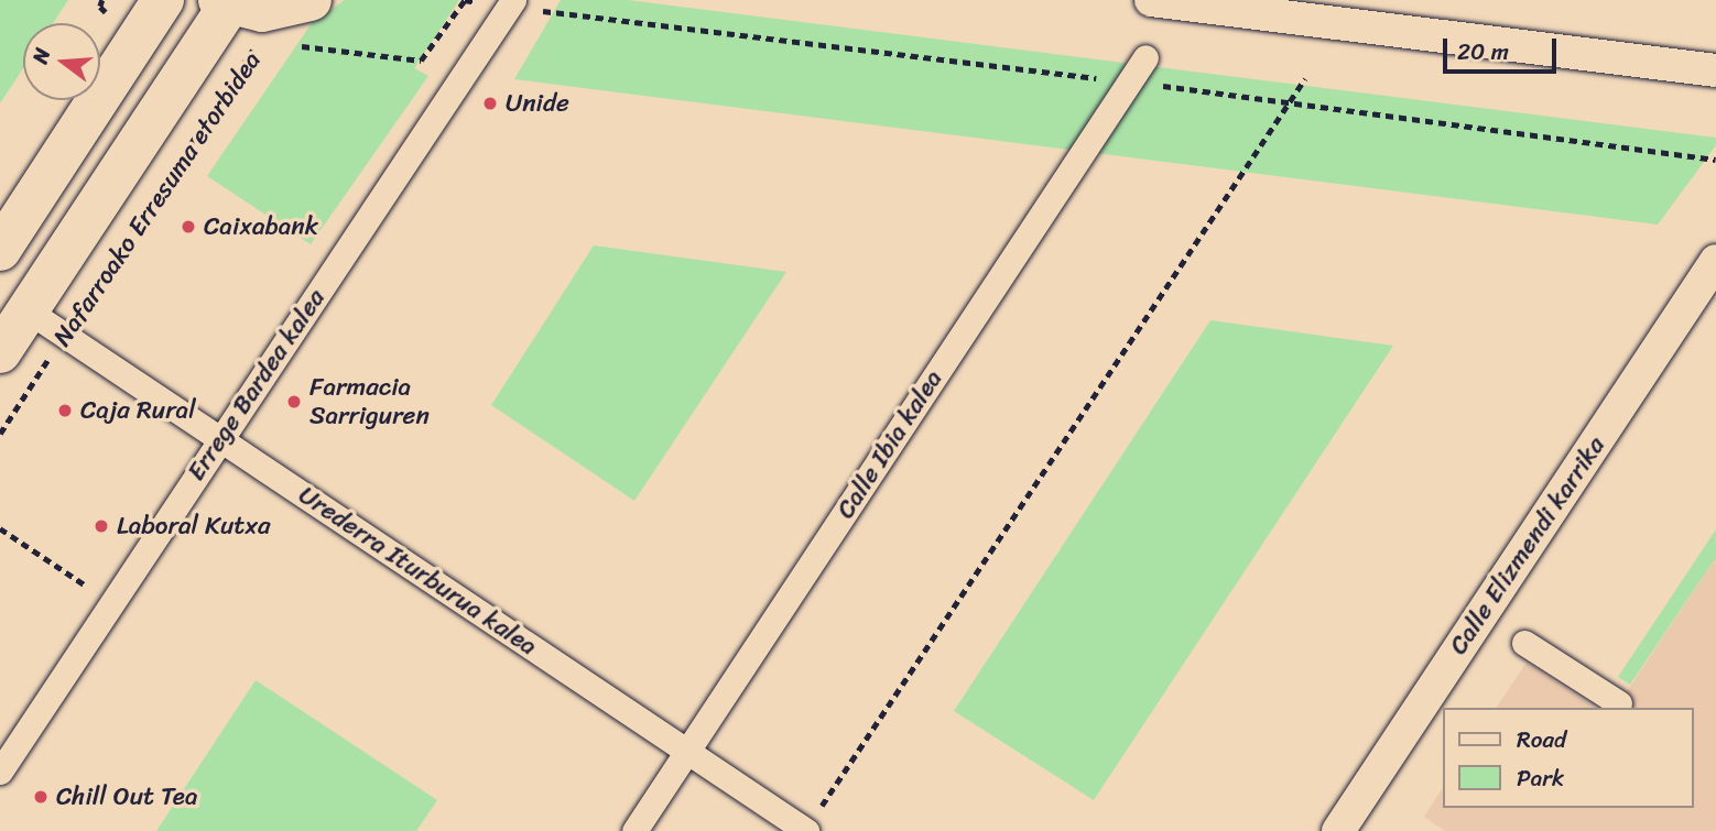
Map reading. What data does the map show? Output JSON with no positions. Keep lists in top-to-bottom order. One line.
{"streets":{"street":["Nafarroako Erresuma etorbidea","Errege Bardea kalea","Calle Ibia kalea","Calle Elizmendi karrika","Urederra Iturburua kalea"]},"crossings":[["Nafarroako Erresuma etorbidea","Urederra Iturburua kalea"],["Errege Bardea kalea","Urederra Iturburua kalea"],["Calle Ibia kalea","Urederra Iturburua kalea"]],"places":["Unide","Caixabank","Farmacia Sarriguren","Caja Rural","Laboral Kutxa","Chill Out Tea"],"legend":["Road","Park"],"scale_bar":"20 m","north":"left"}
